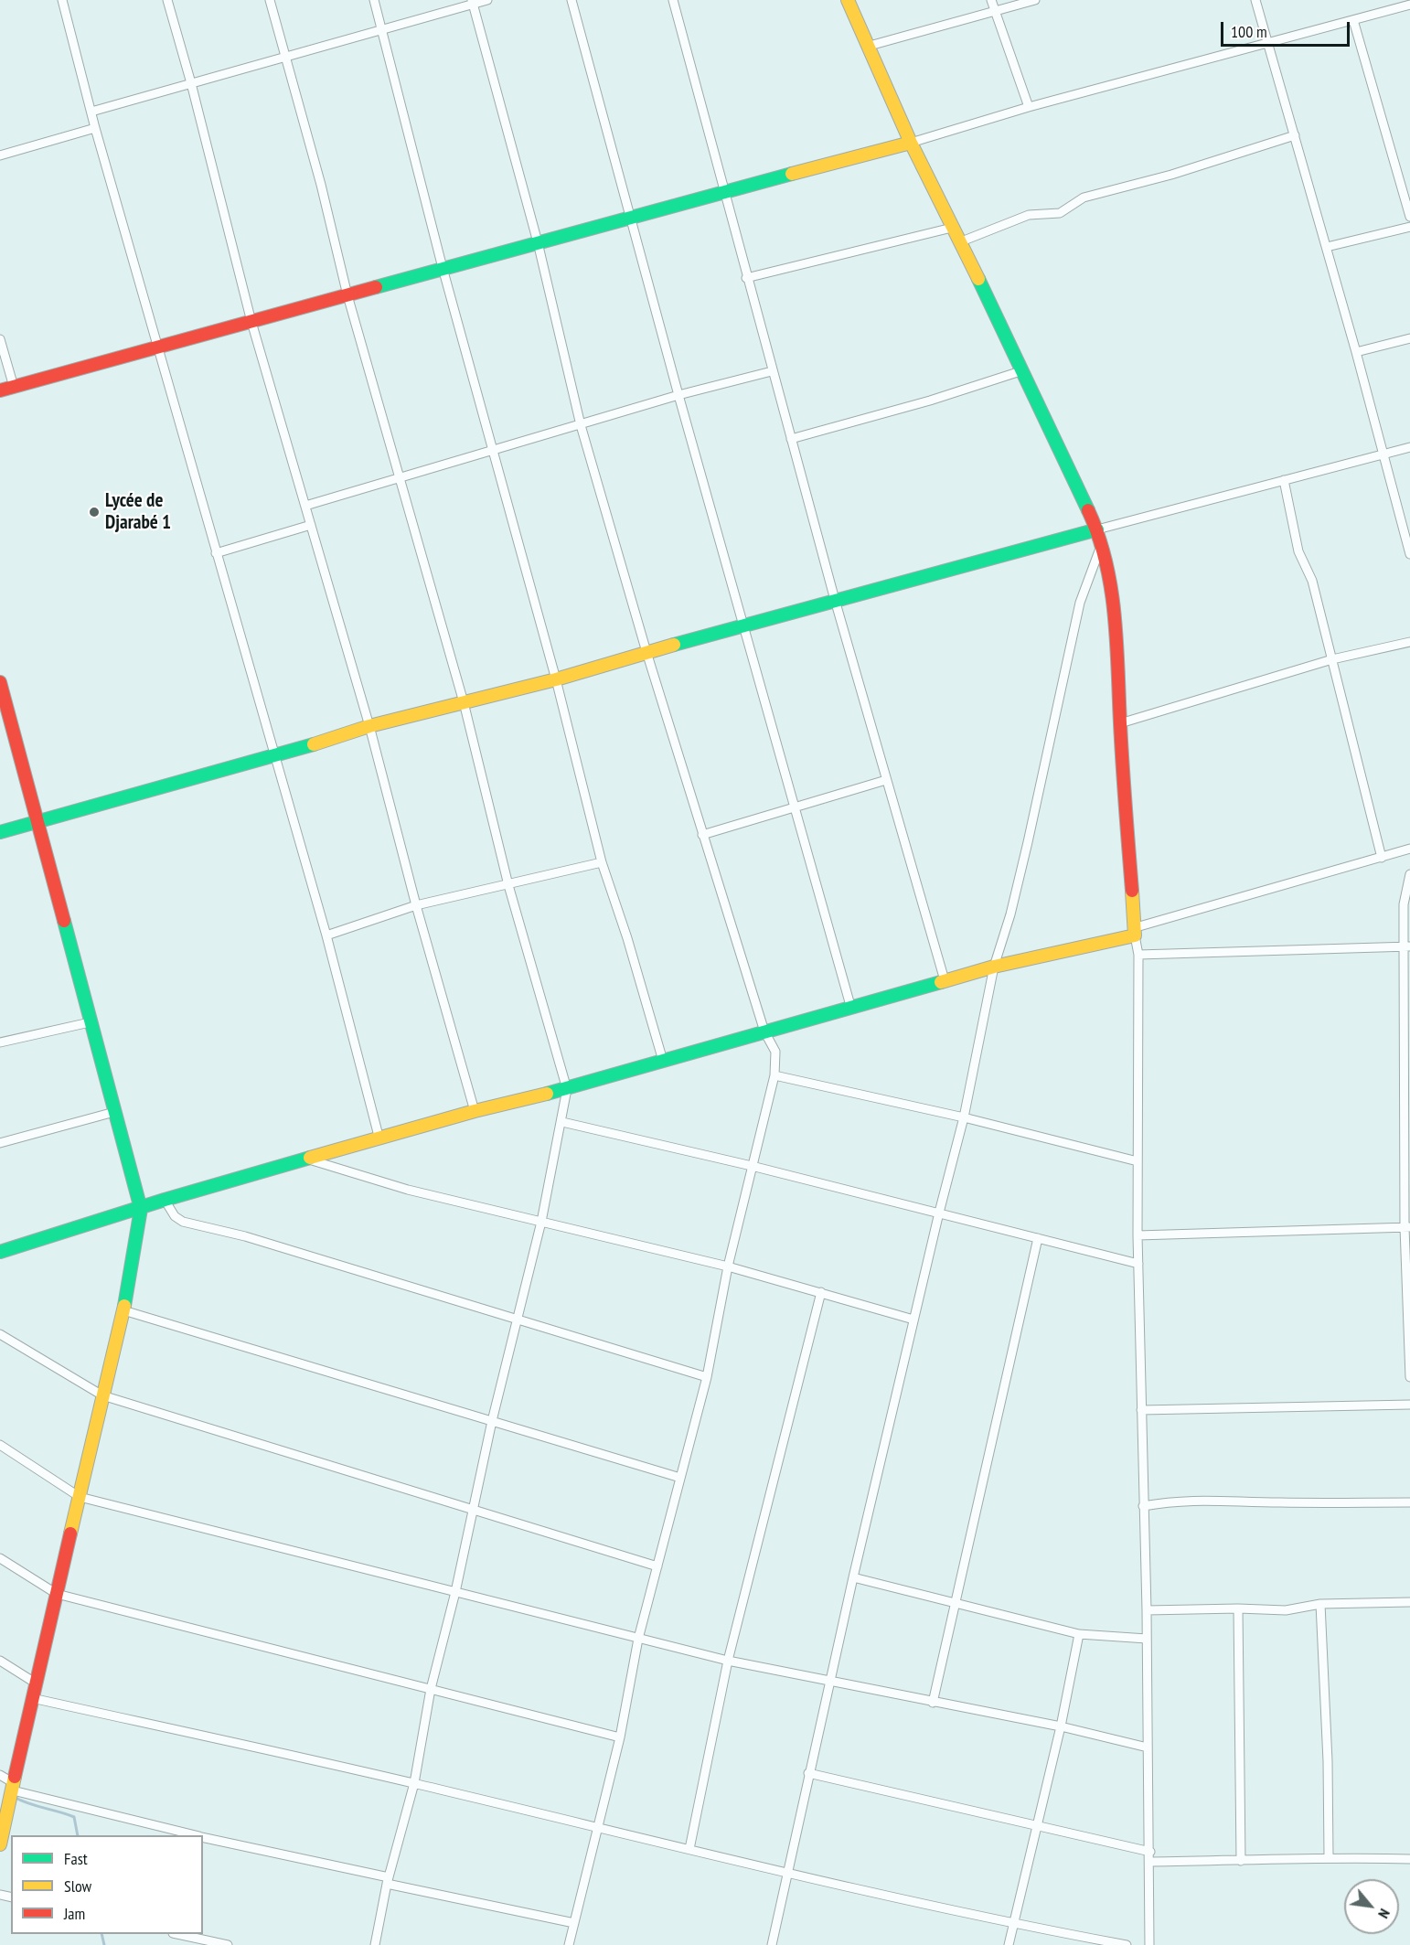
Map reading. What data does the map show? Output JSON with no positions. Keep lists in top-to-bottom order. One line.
{"places":["Lycée de Djarabé 1"],"legend":["Fast","Slow","Jam"],"scale_bar":"100 m","north":"bottom right"}
